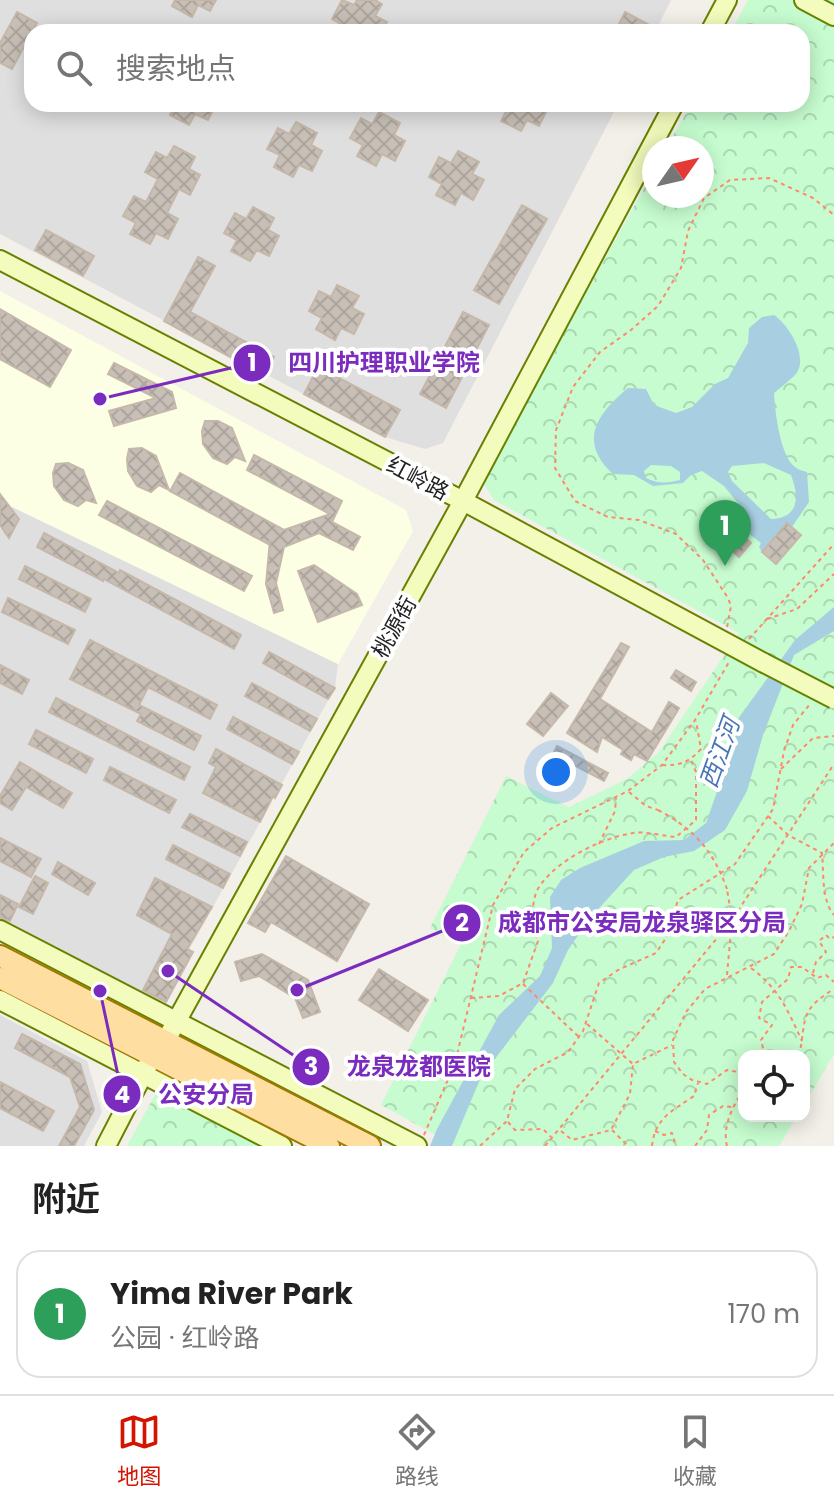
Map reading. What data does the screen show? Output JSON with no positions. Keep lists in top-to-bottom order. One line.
{"streets":{"street":["红岭路","桃源街"]},"crossings":[["红岭路","桃源街"]],"water":["西江河"],"places":["四川护理职业学院","龙泉龙都医院","成都市公安局龙泉驿区分局","公安分局"],"north":"top right","page":{"search":"搜索地点","pins":"1","heading":"附近","list":[{"mark":"1","name":"Yima River Park","note":"公园 · 红岭路","value":"170 m"}],"nav":["地图","路线","收藏"]}}
